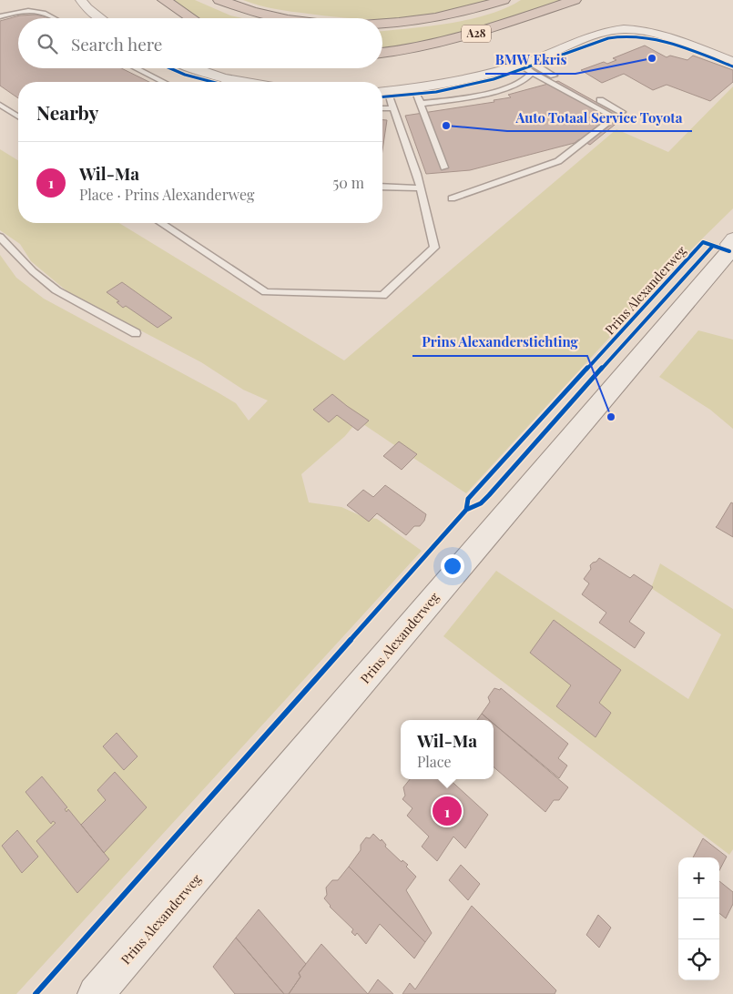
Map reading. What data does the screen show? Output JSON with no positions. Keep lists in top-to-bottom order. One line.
{"streets":{"highway":["A28"],"street":["Prins Alexanderweg"]},"places":["BMW Ekris","Auto Totaal Service Toyota","Prins Alexanderstichting"],"page":{"search":"Search here","heading":"Nearby","list":[{"mark":"1","name":"Wil-Ma","note":"Place · Prins Alexanderweg","value":"50 m"}],"popup":["Wil-Ma","Place"],"pins":"1","map_buttons":["+","−"]}}
